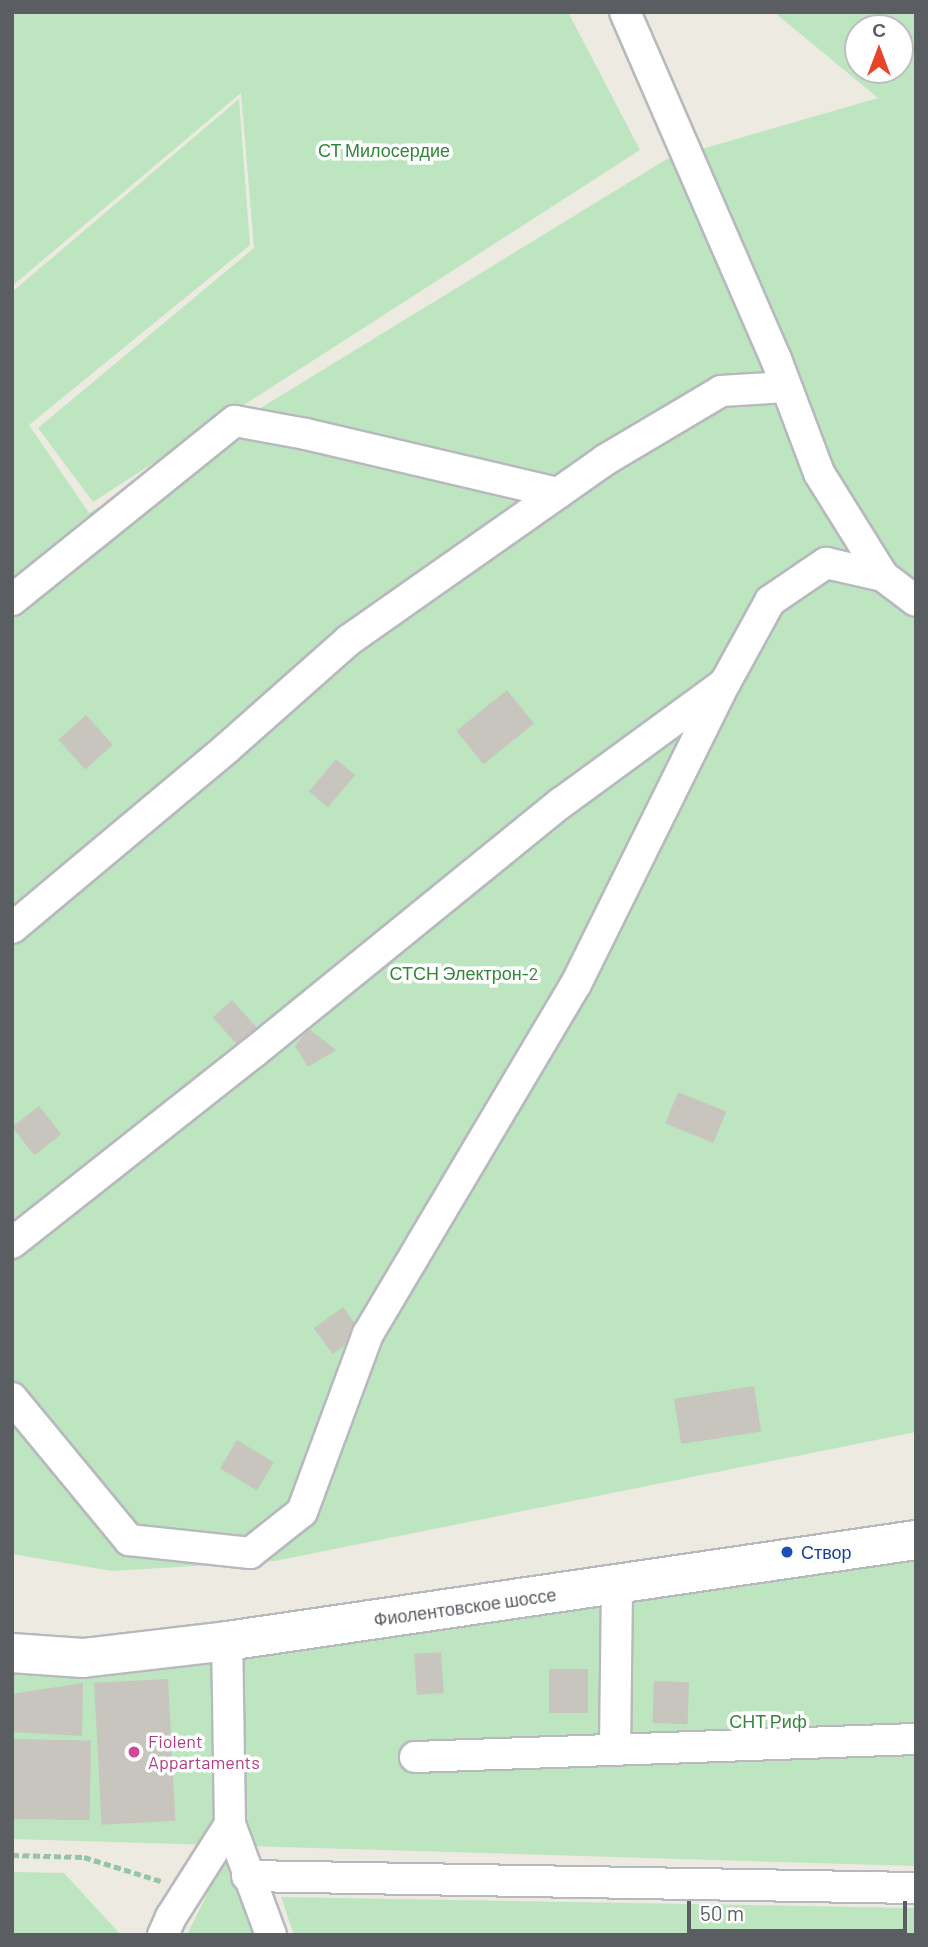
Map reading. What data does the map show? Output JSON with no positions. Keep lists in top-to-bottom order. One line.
{"streets":{"main road":["Фиолентовское шоссе"]},"parks":["СТ Милосердие","СТСН Электрон-2","СНТ Риф"],"places":["Створ","Fiolent Appartaments"],"scale_bar":"50 m","north":"top"}
